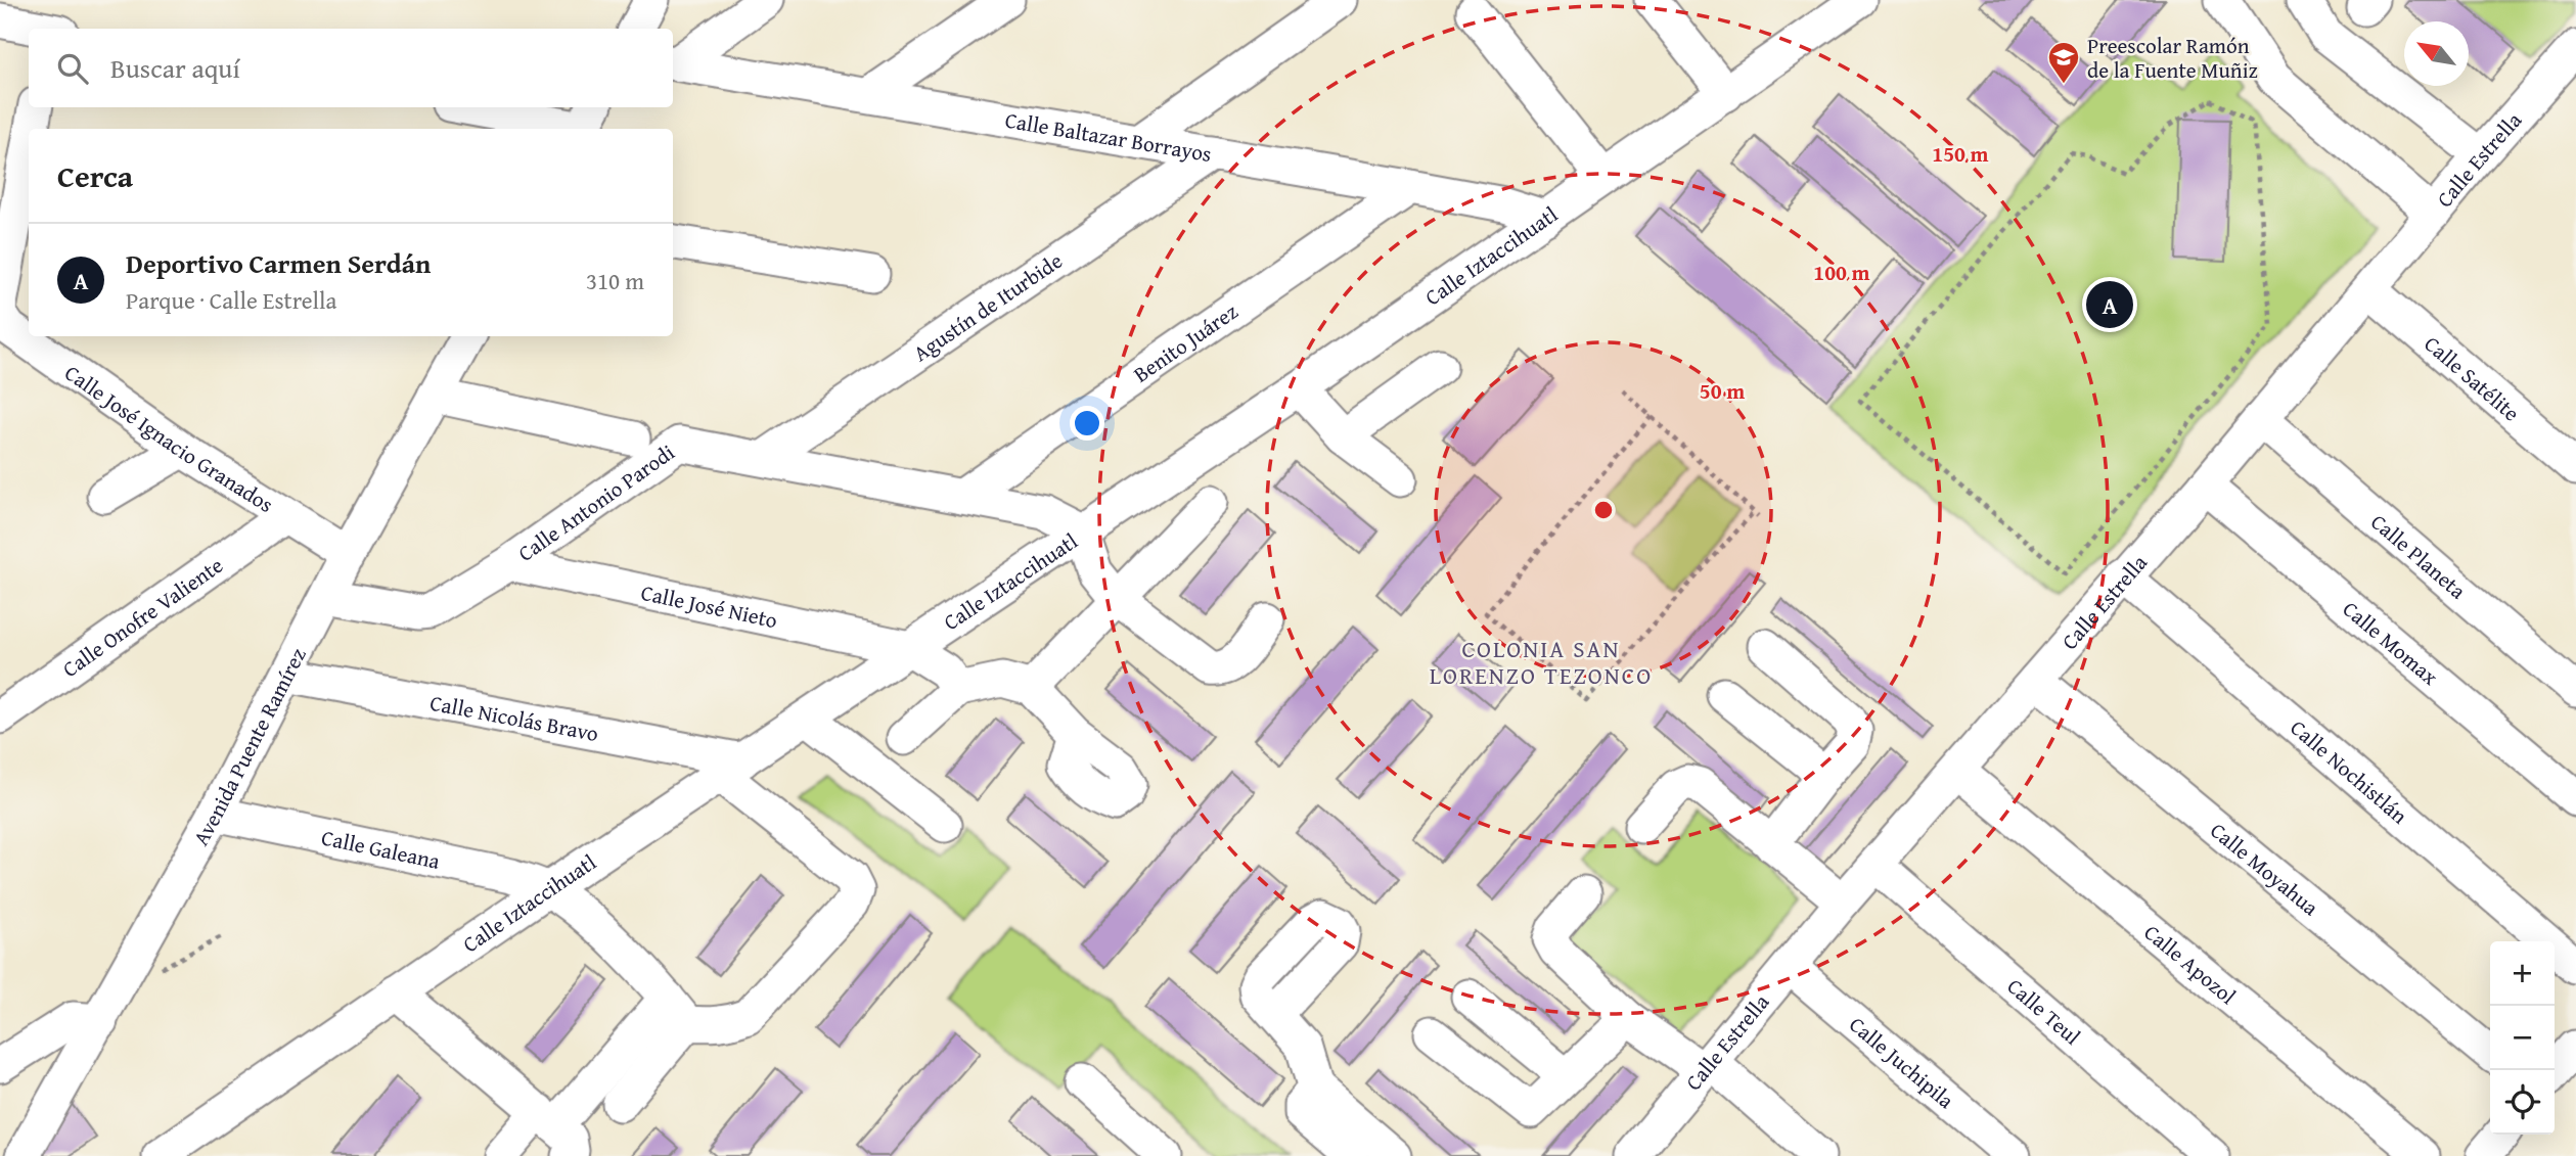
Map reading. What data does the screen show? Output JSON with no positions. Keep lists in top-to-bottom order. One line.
{"streets":{"street":["Calle Baltazar Borrayos","Calle Estrella","Calle Iztaccihuatl","Agustín de Iturbide","Benito Juárez","Calle Satélite","Calle José Ignacio Granados","Calle Antonio Parodi","Calle Planeta","Calle José Nieto","Calle Onofre Valiente","Calle Momax","Calle Nicolás Bravo","Avenida Puente Ramírez","Calle Nochistlán","Calle Galeana","Calle Moyahua","Calle Apozol","Calle Teul","Calle Juchipila"]},"crossings":[["Calle Baltazar Borrayos","Calle Iztaccihuatl"],["Calle Baltazar Borrayos","Agustín de Iturbide"],["Calle Baltazar Borrayos","Benito Juárez"],["Calle Estrella","Calle Satélite"],["Calle Estrella","Calle Planeta"],["Calle Estrella","Calle Momax"],["Calle Estrella","Calle Nochistlán"],["Calle Estrella","Calle Moyahua"],["Calle Estrella","Calle Apozol"],["Calle Estrella","Calle Teul"],["Calle Estrella","Calle Juchipila"],["Calle Iztaccihuatl","Calle Antonio Parodi"],["Calle Iztaccihuatl","Calle José Nieto"],["Calle Iztaccihuatl","Calle Nicolás Bravo"],["Calle Iztaccihuatl","Calle Galeana"],["Agustín de Iturbide","Calle Antonio Parodi"],["Benito Juárez","Calle Antonio Parodi"],["Calle José Ignacio Granados","Calle Onofre Valiente"],["Calle José Ignacio Granados","Avenida Puente Ramírez"],["Calle Antonio Parodi","Calle José Nieto"],["Calle Antonio Parodi","Avenida Puente Ramírez"],["Calle Nicolás Bravo","Avenida Puente Ramírez"],["Avenida Puente Ramírez","Calle Galeana"]],"districts":["COLONIA SAN LORENZO TEZONCO"],"places":{"school or university":["Preescolar Ramón de la Fuente Muñiz"]},"north":"top left","page":{"search":"Buscar aquí","heading":"Cerca","list":[{"mark":"A","name":"Deportivo Carmen Serdán","note":"Parque · Calle Estrella","value":"310 m"}],"pins":"A","map_buttons":["+","−"]},"rings":["150 m","100 m","50 m"]}
